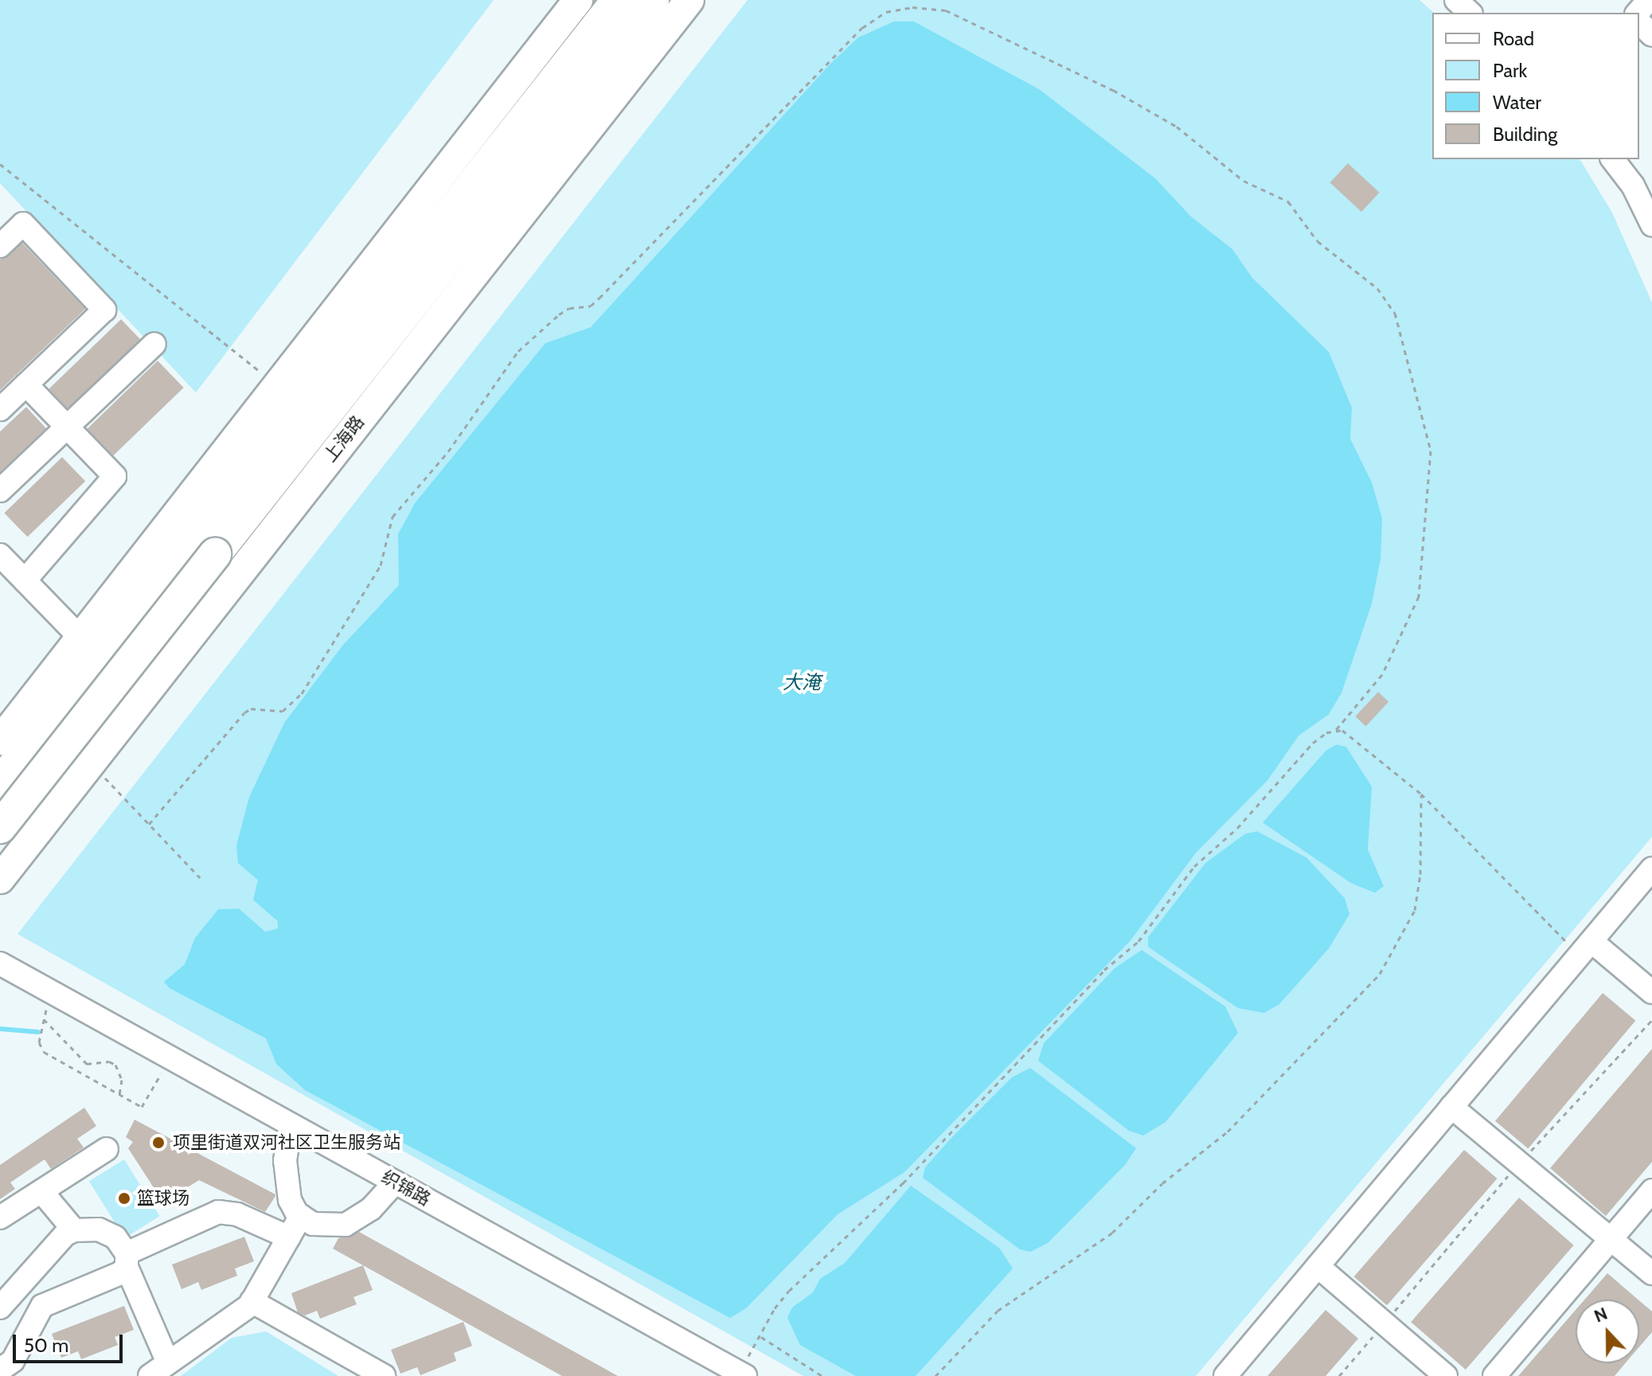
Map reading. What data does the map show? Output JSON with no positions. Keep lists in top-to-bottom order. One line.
{"streets":{"highway":["上海路"],"street":["织锦路"]},"water":["大淹"],"places":["项里街道双河社区卫生服务站","篮球场"],"legend":["Road","Park","Water","Building"],"scale_bar":"50 m","north":"top"}
